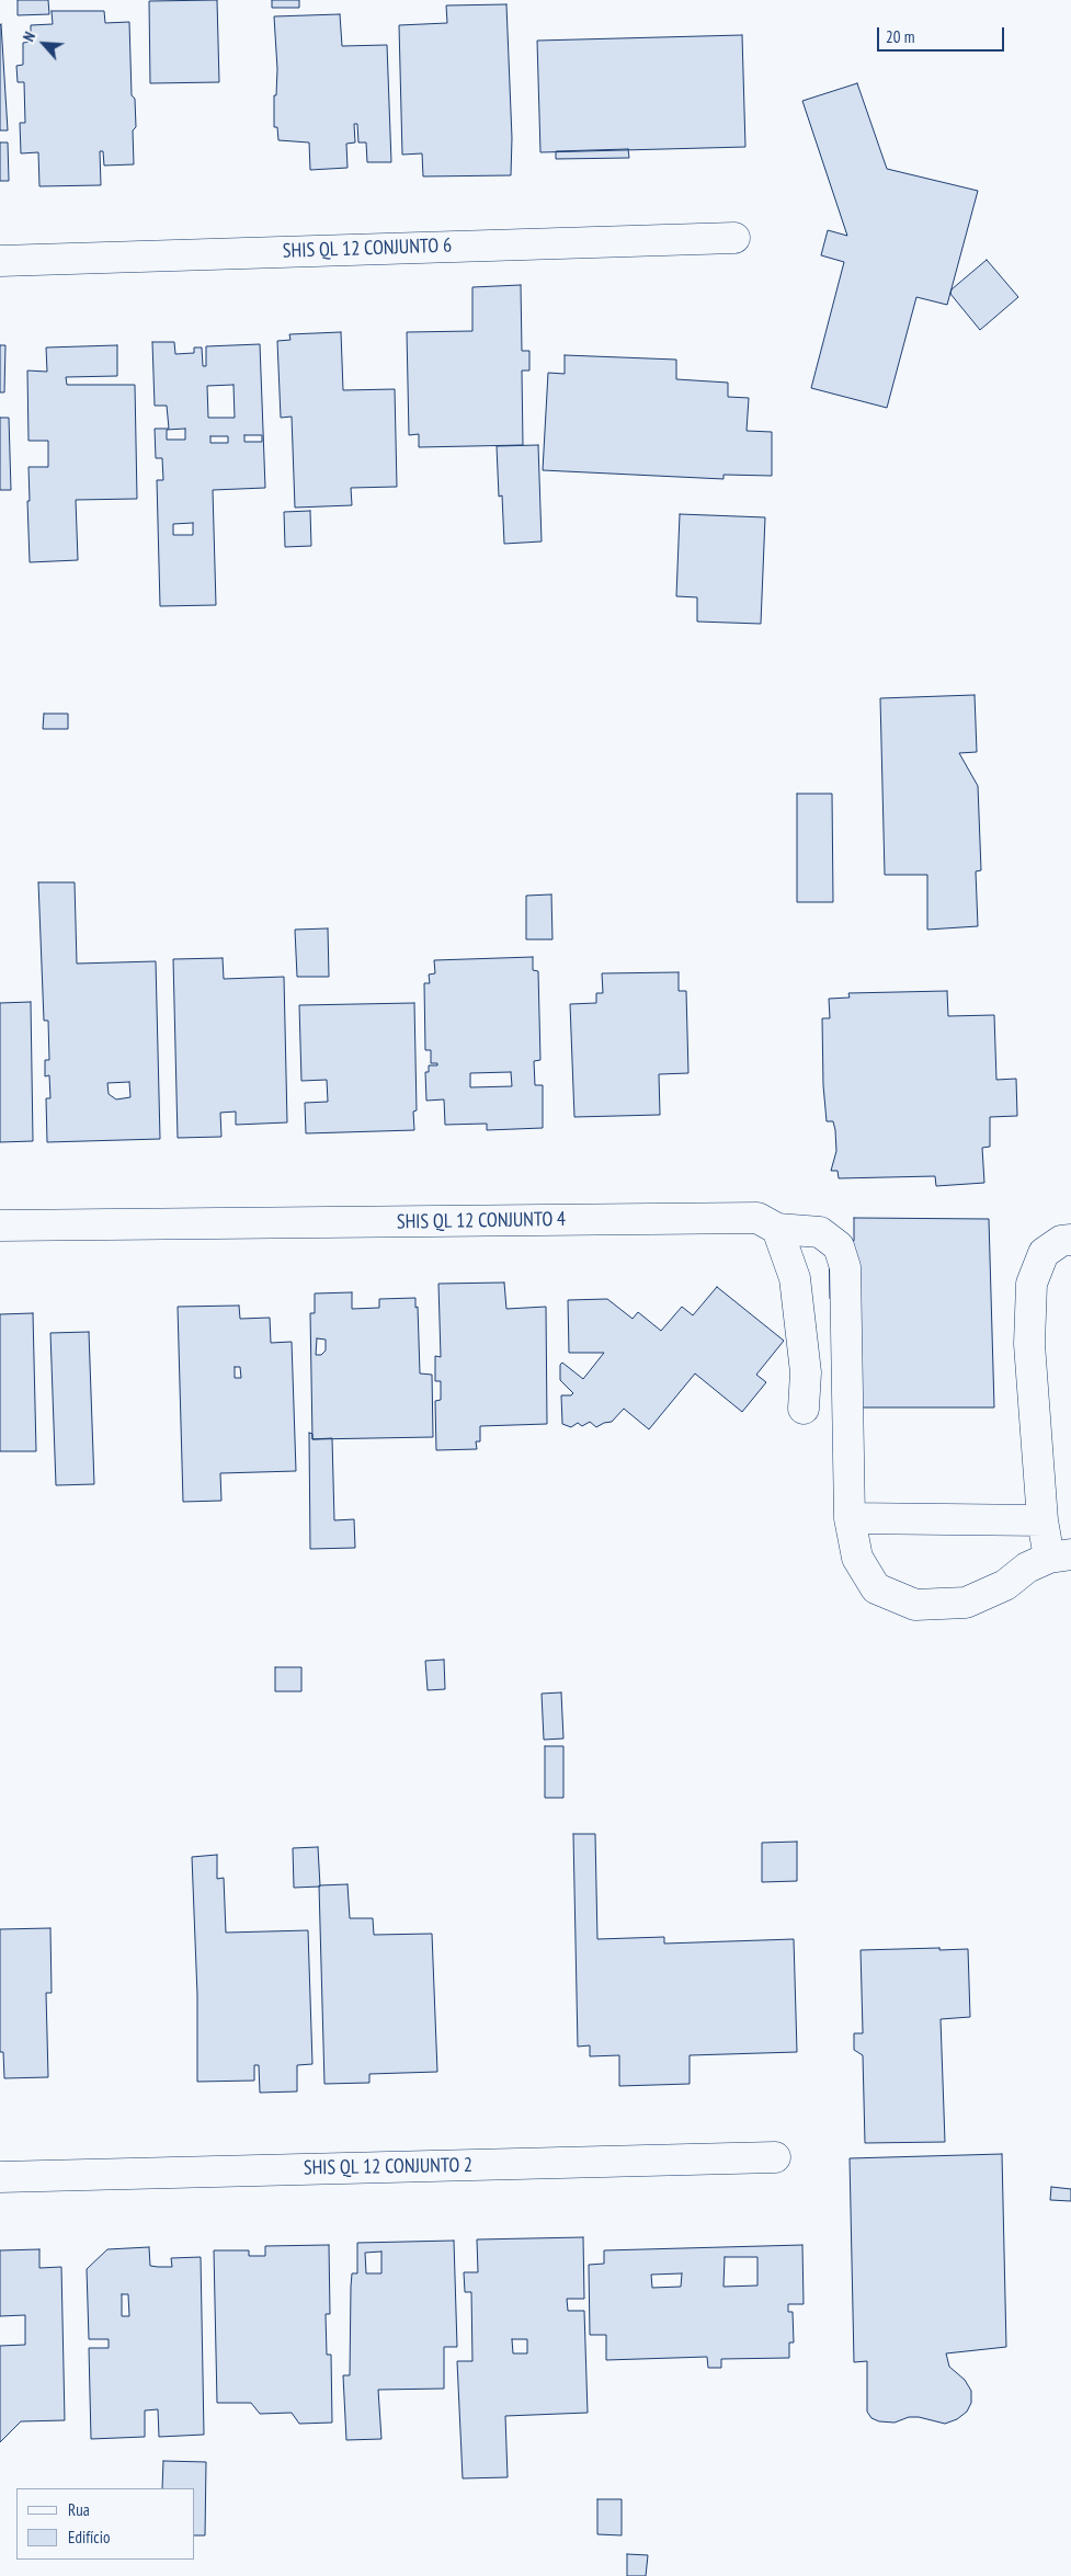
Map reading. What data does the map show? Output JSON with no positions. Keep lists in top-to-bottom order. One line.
{"streets":{"street":["SHIS QL 12 CONJUNTO 6","SHIS QL 12 CONJUNTO 4","SHIS QL 12 CONJUNTO 2"]},"legend":["Rua","Edifício"],"scale_bar":"20 m","north":"top left"}
